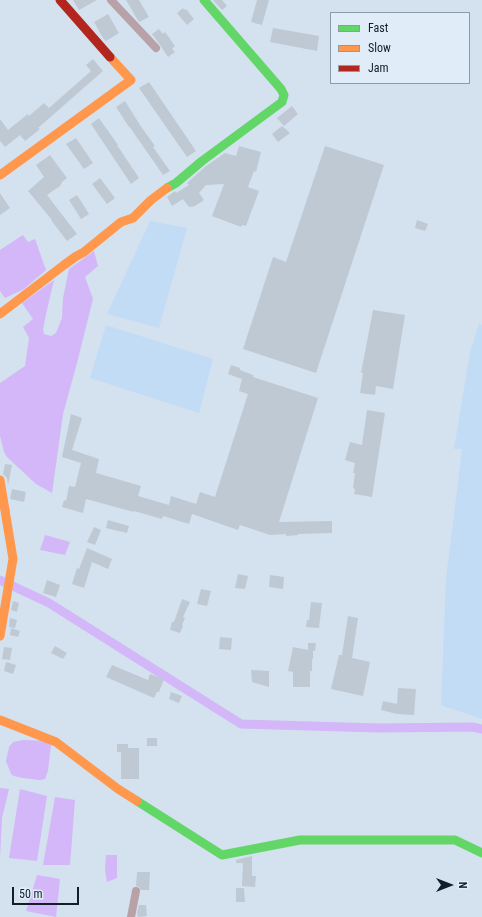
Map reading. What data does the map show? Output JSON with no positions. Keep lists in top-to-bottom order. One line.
{"legend":["Fast","Slow","Jam"],"scale_bar":"50 m","north":"right"}
